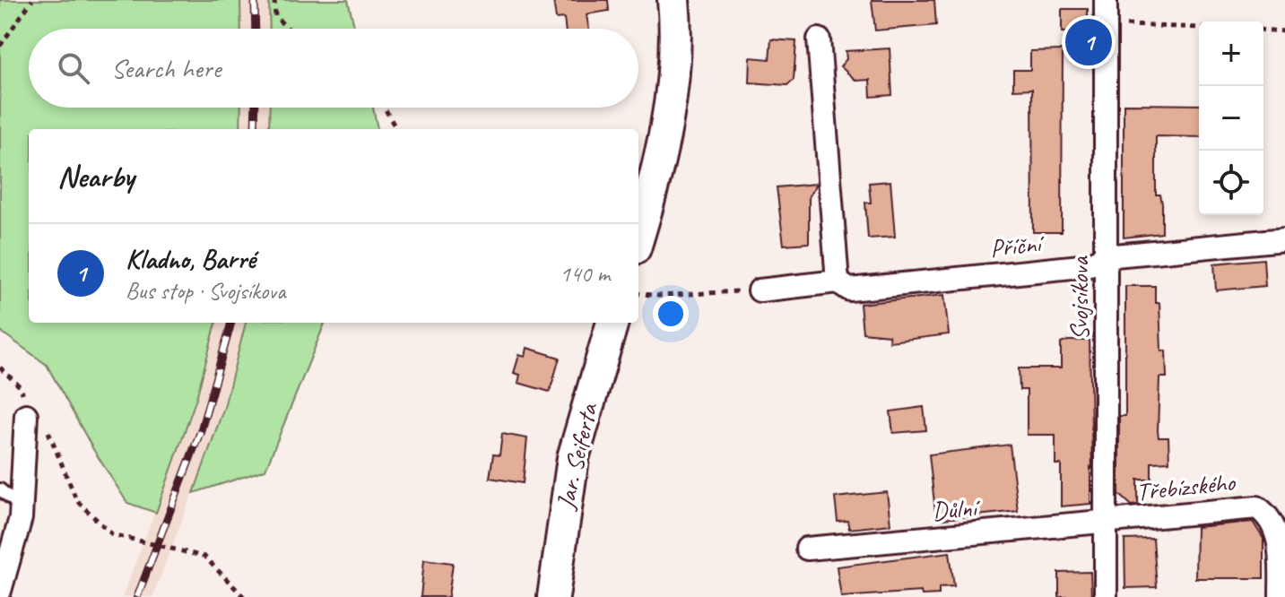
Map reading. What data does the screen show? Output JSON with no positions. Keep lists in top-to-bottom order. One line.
{"streets":{"street":["Příční","Svojsíkova","Jar. Seiferta","Třebízského","Důlní"]},"crossings":[["Příční","Svojsíkova"],["Svojsíkova","Třebízského"],["Svojsíkova","Důlní"],["Třebízského","Důlní"]],"page":{"pins":"1","map_buttons":["+","−"],"search":"Search here","heading":"Nearby","list":[{"mark":"1","name":"Kladno, Barré","note":"Bus stop · Svojsíkova","value":"140 m"}]}}
